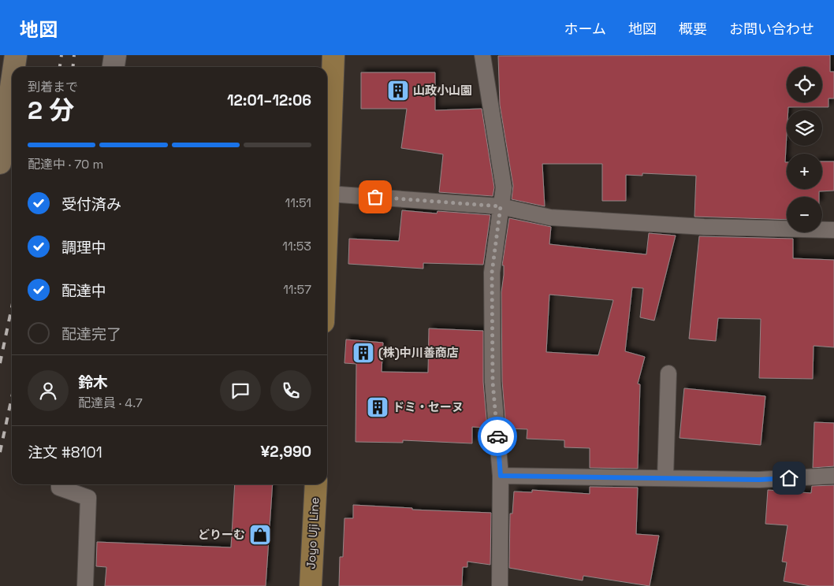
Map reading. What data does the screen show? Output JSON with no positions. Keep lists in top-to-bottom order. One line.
{"streets":{"main road":["Joyo Uji Line"]},"places":{"building":["山政小山園","(株)中川善商店","ドミ・セーヌ"],"shop":["どりーむ"]},"page":{"header":"地図","nav":["ホーム","地図","概要","お問い合わせ"],"map_buttons":["+","−"],"heading":["2 分","到着まで","12:01–12:06"],"panel":["鈴木","配達員 · 4.7","注文 #8101","¥2,990"],"bar":"配達中 · 70 m","list":[["受付済み","11:51"],["調理中","11:53"],["配達中","11:57"],"配達完了"]}}
